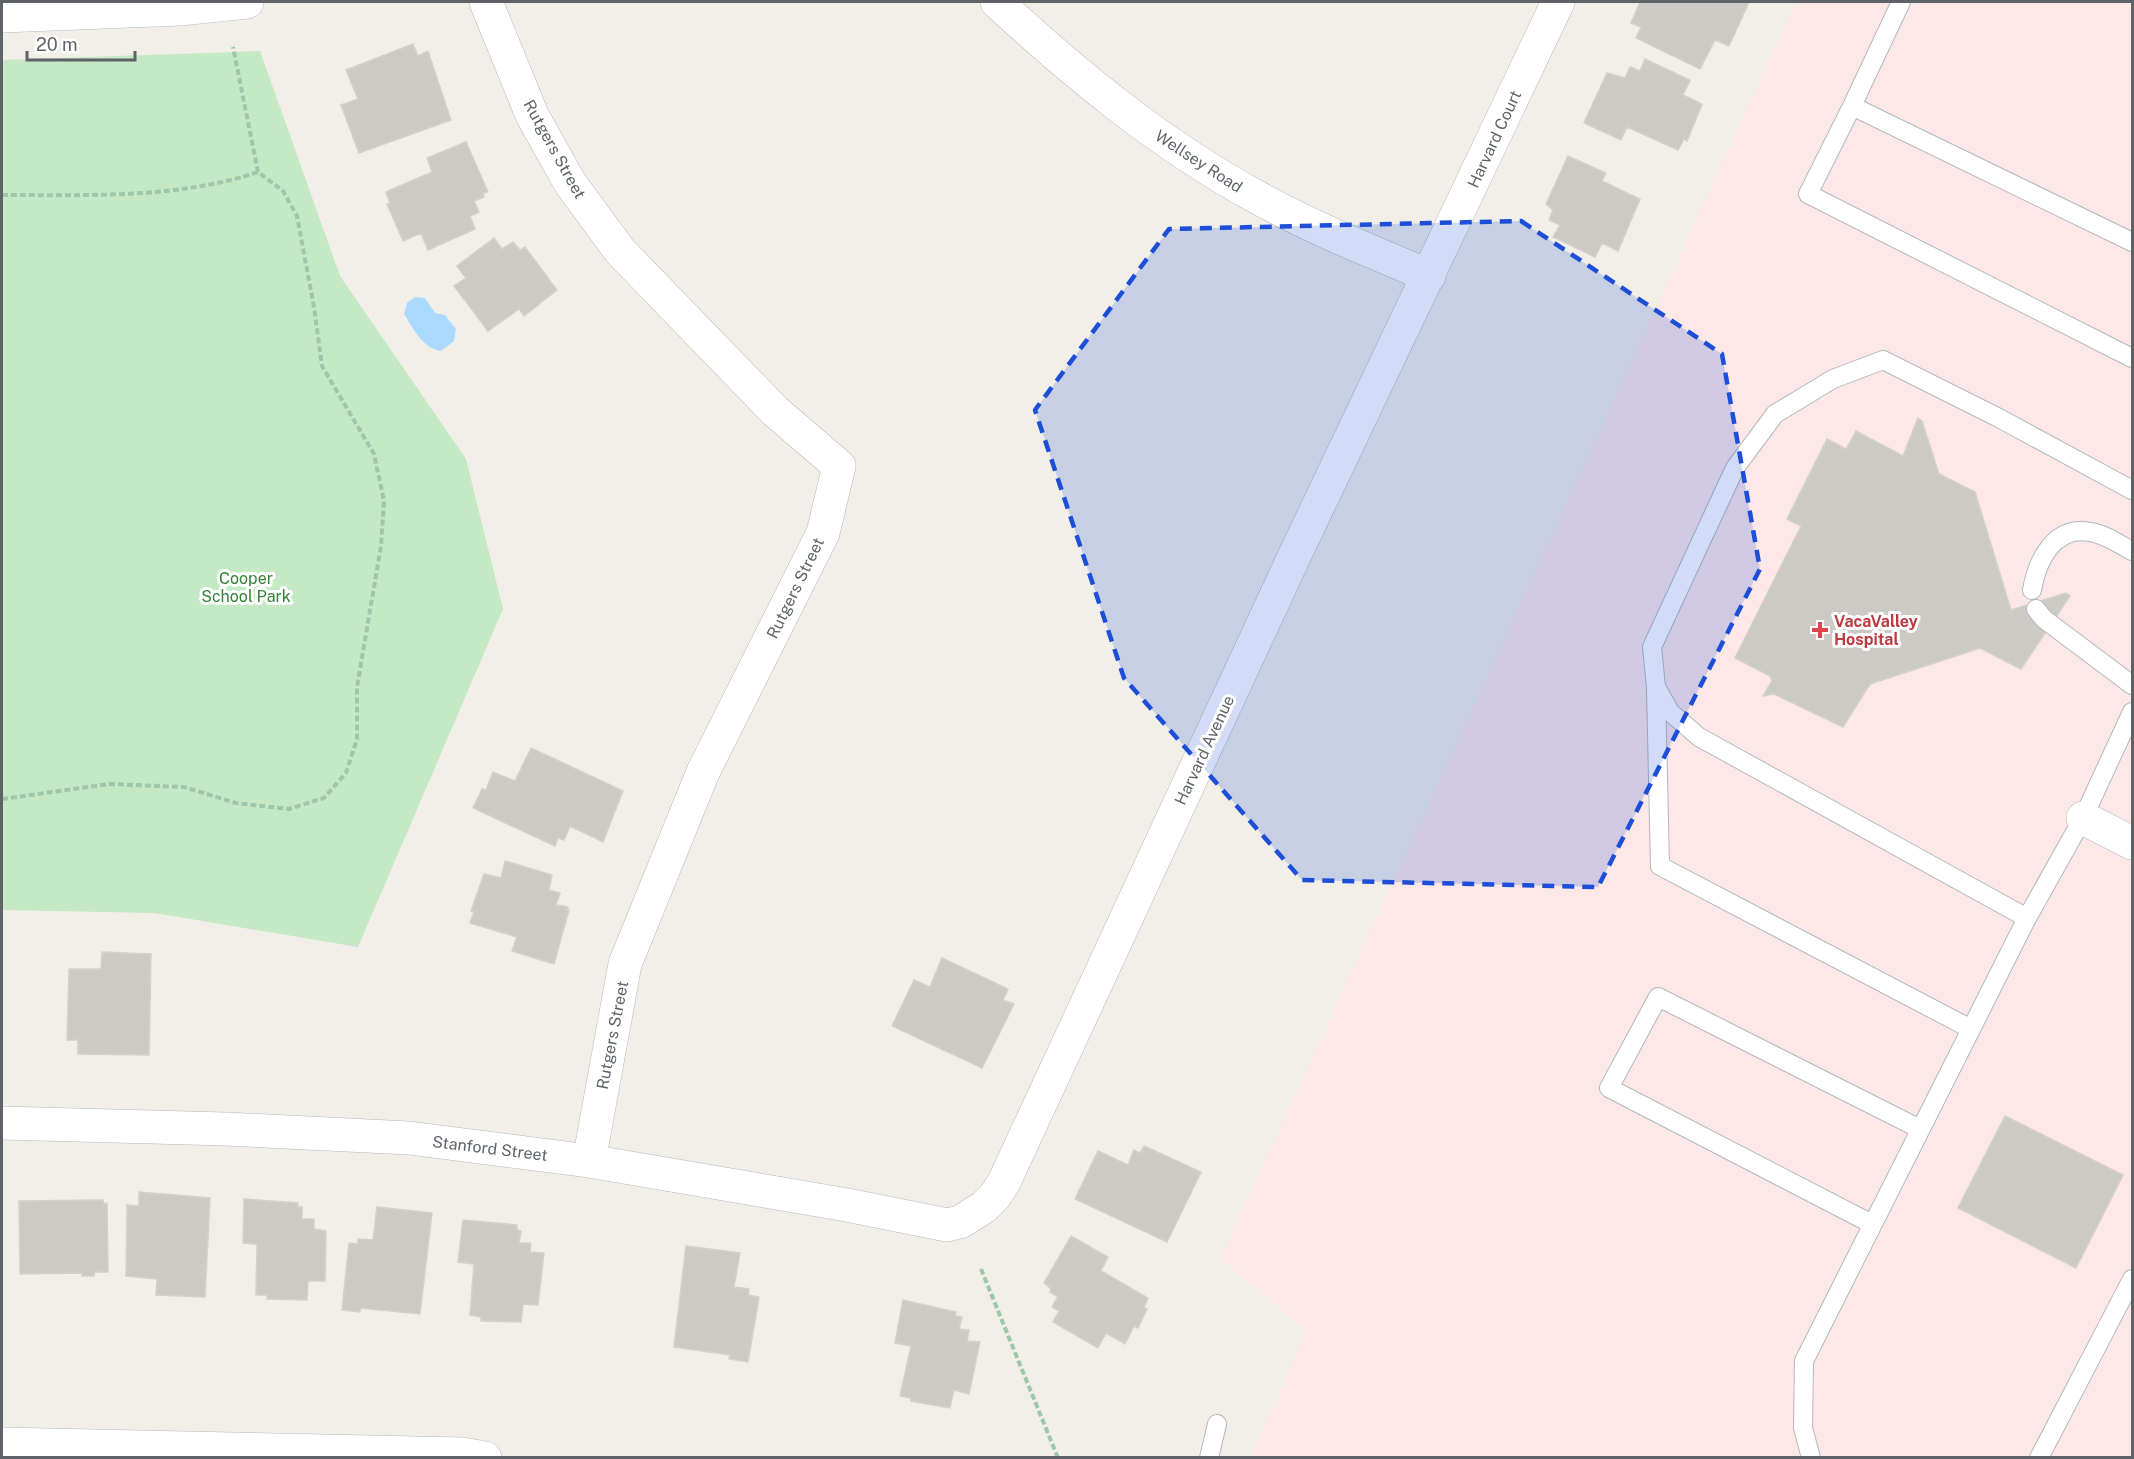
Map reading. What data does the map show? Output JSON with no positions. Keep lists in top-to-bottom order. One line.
{"streets":{"street":["Harvard Court","Rutgers Street","Wellsey Road","Harvard Avenue","Stanford Street"]},"crossings":[["Harvard Court","Wellsey Road"],["Harvard Court","Harvard Avenue"],["Rutgers Street","Stanford Street"],["Wellsey Road","Harvard Avenue"],["Harvard Avenue","Stanford Street"]],"parks":["Cooper School Park"],"places":{"health":["VacaValley Hospital"]},"scale_bar":"20 m"}
